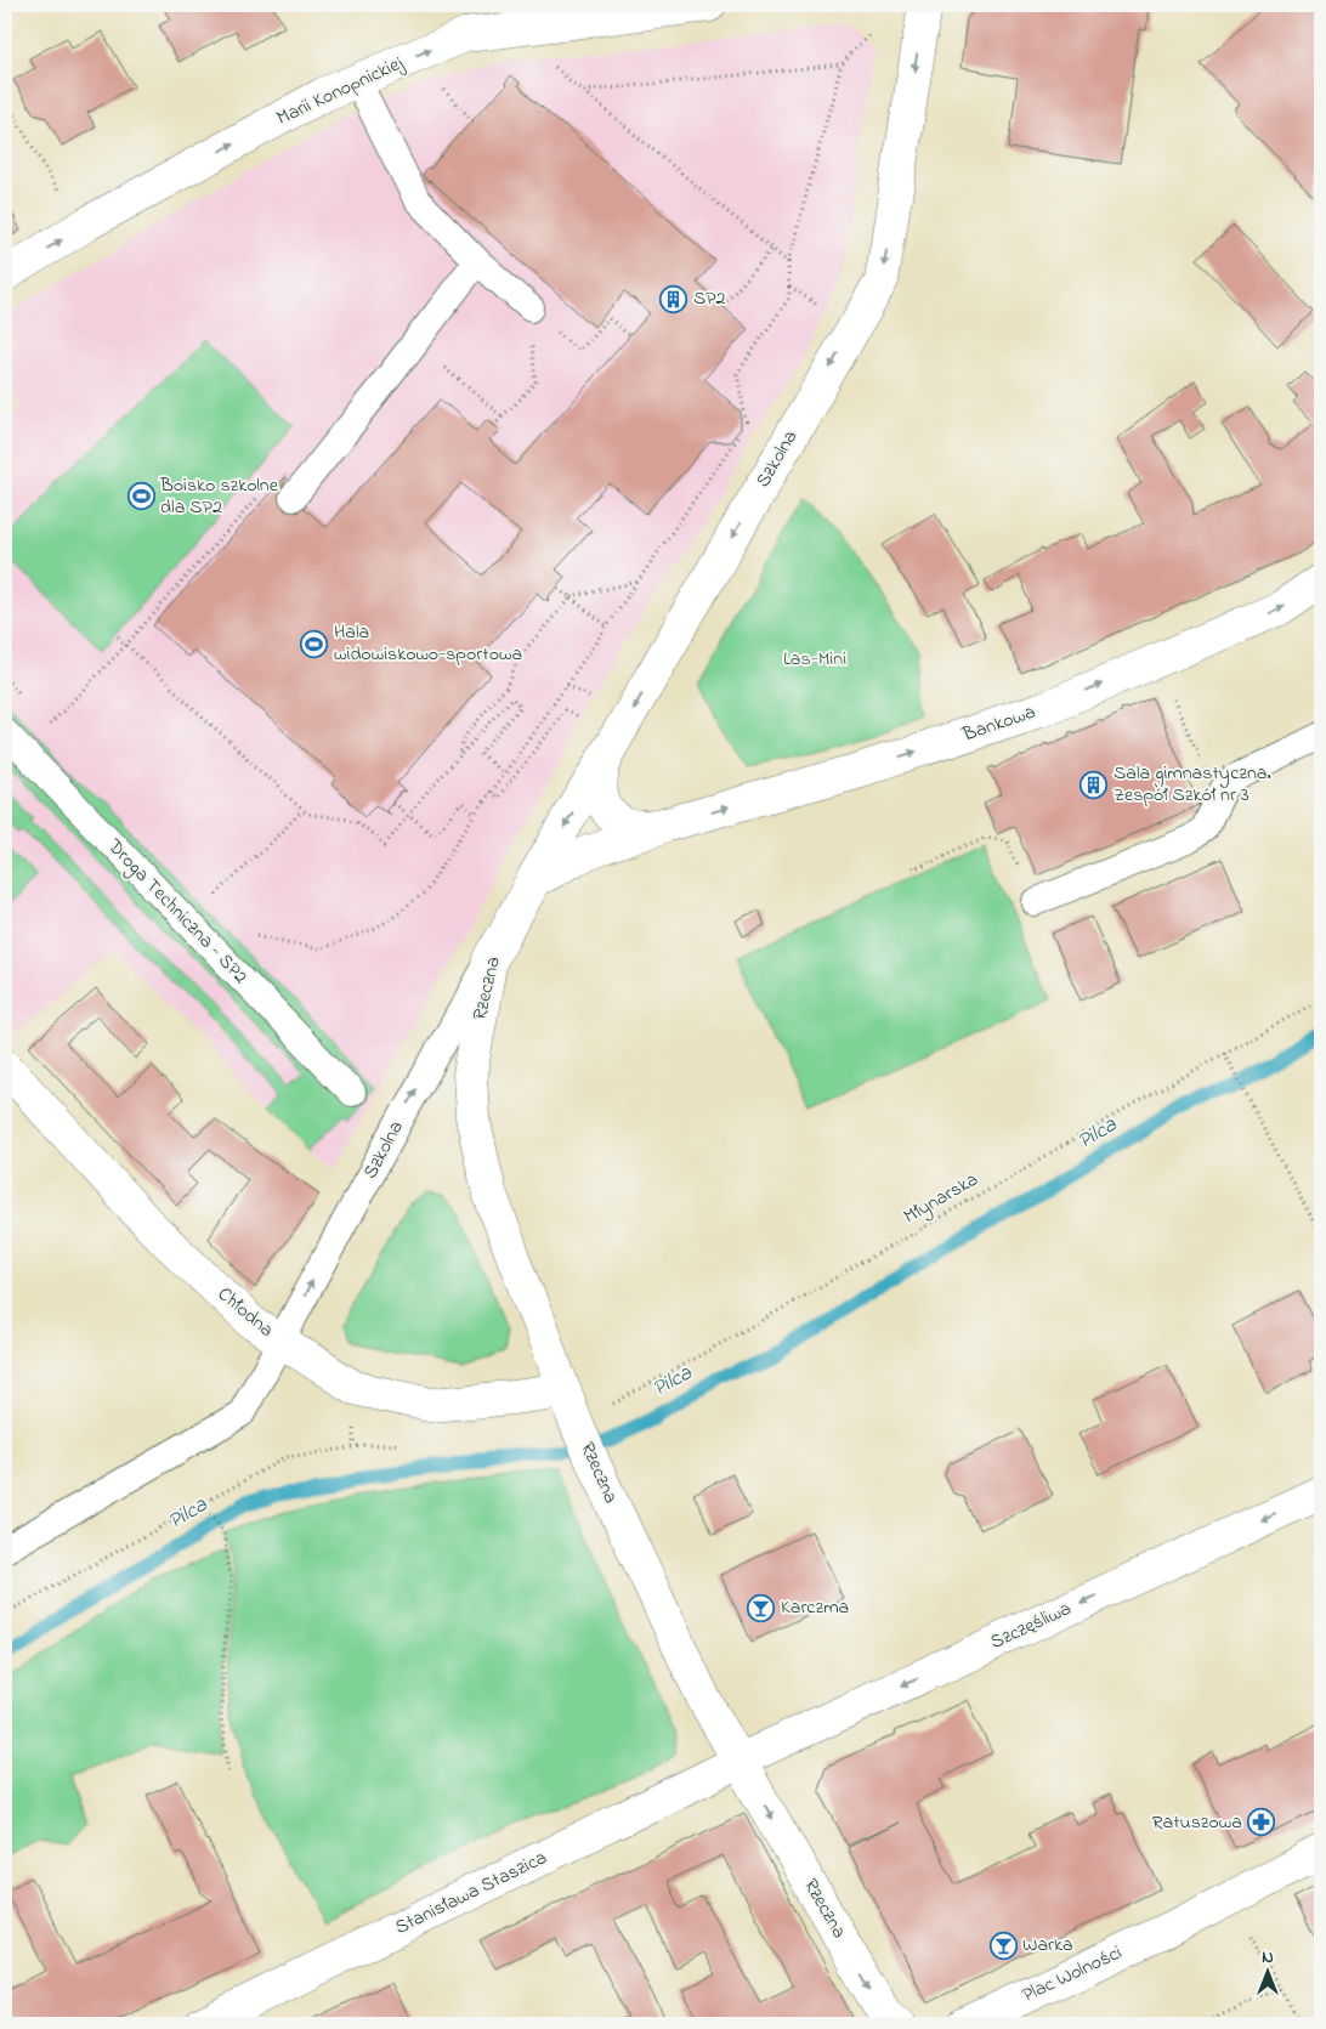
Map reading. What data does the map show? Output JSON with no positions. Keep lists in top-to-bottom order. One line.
{"streets":{"street":["Marii Konopnickiej","Szkolna","Bankowa","Rzeczna","Chłodna","Szczęśliwa","Stanisława Staszica","Plac Wolności"],"lane":["Droga Techniczna - SP2"],"path":["Młynarska"]},"crossings":[["Szkolna","Bankowa"],["Szkolna","Rzeczna"],["Szkolna","Chłodna"],["Bankowa","Rzeczna"],["Rzeczna","Młynarska"],["Rzeczna","Chłodna"],["Rzeczna","Szczęśliwa"],["Rzeczna","Stanisława Staszica"],["Szczęśliwa","Stanisława Staszica"]],"one_way":["Marii Konopnickiej","Bankowa","Szczęśliwa"],"water":["Pilca"],"parks":["Las-Mini"],"places":{"building":["SP2","Sala gimnastyczna. Zespół Szkół nr 3"],"sports":["Boisko szkolne dla SP2","Hala widowiskowo-sportowa"],"bar":["Karczma","Warka"],"pharmacy":["Ratuszowa"]},"north":"top"}
